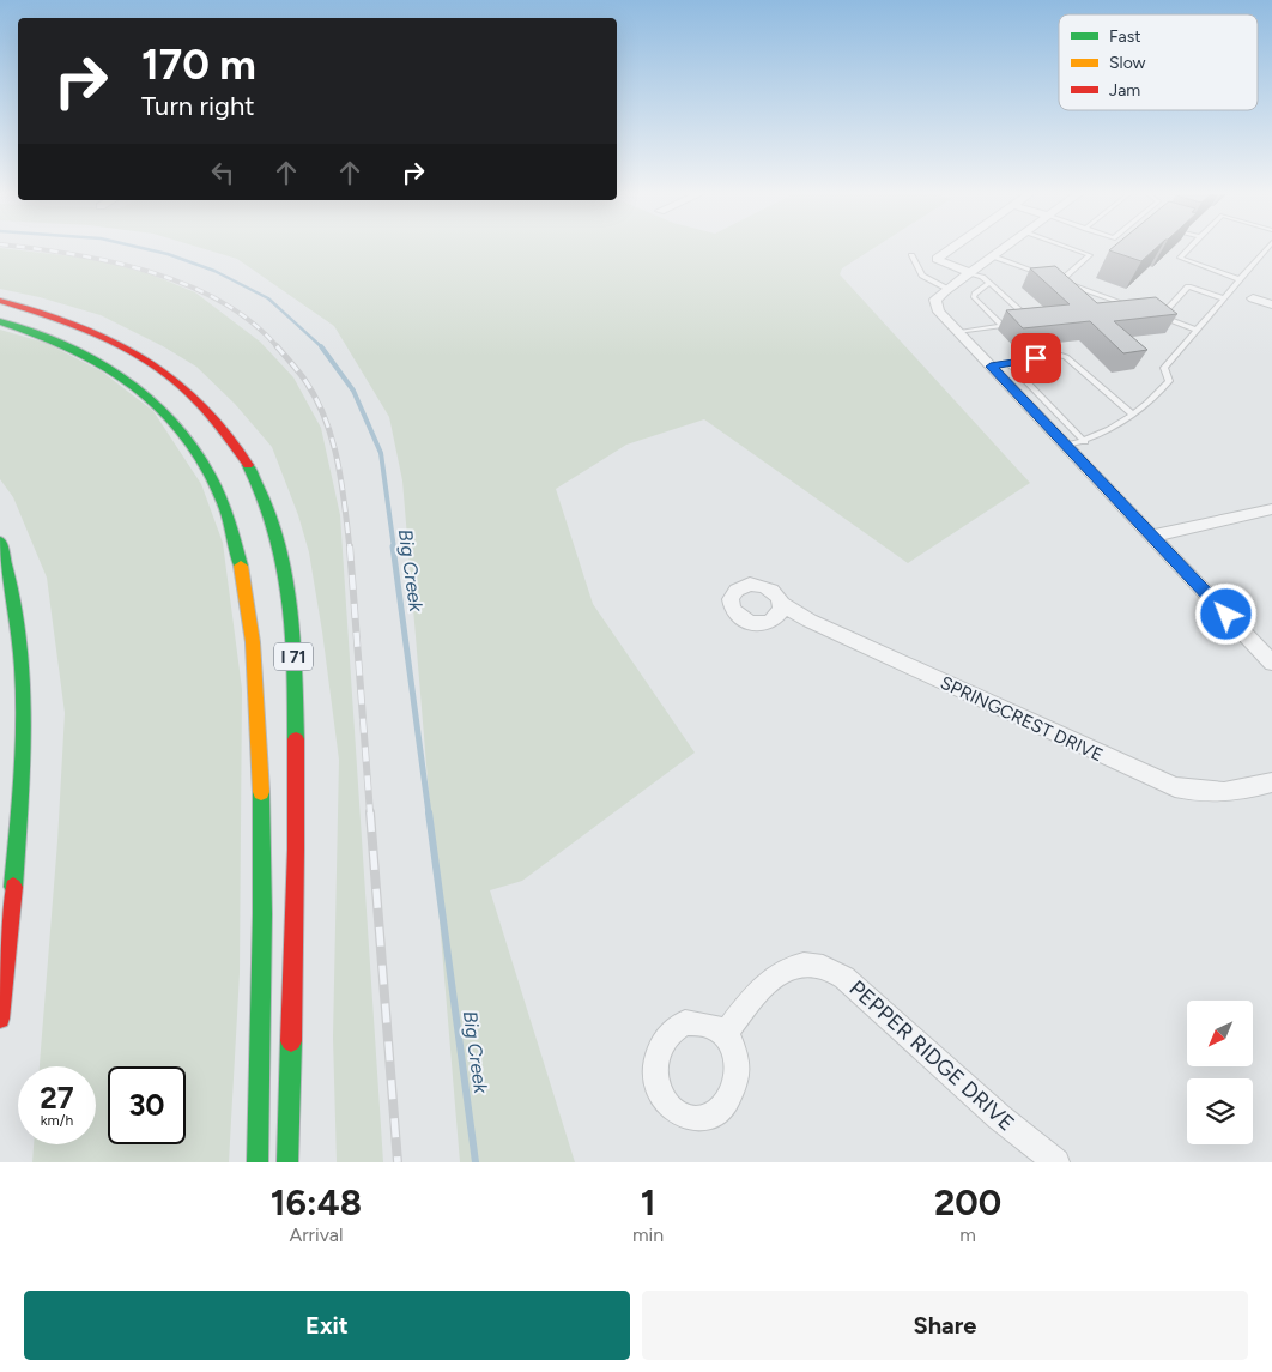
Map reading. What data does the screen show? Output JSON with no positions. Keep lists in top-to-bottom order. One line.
{"streets":{"highway":["I 71"],"street":["SPRINGCREST DRIVE","PEPPER RIDGE DRIVE"]},"water":["Big Creek"],"legend":["Fast","Slow","Jam"],"north":"bottom left","page":{"turn":["170 m","Turn right"],"speed":"27 km/h","limit":"30","eta":["16:48","Arrival","1","min","200","m"],"buttons":["Exit","Share"]}}
